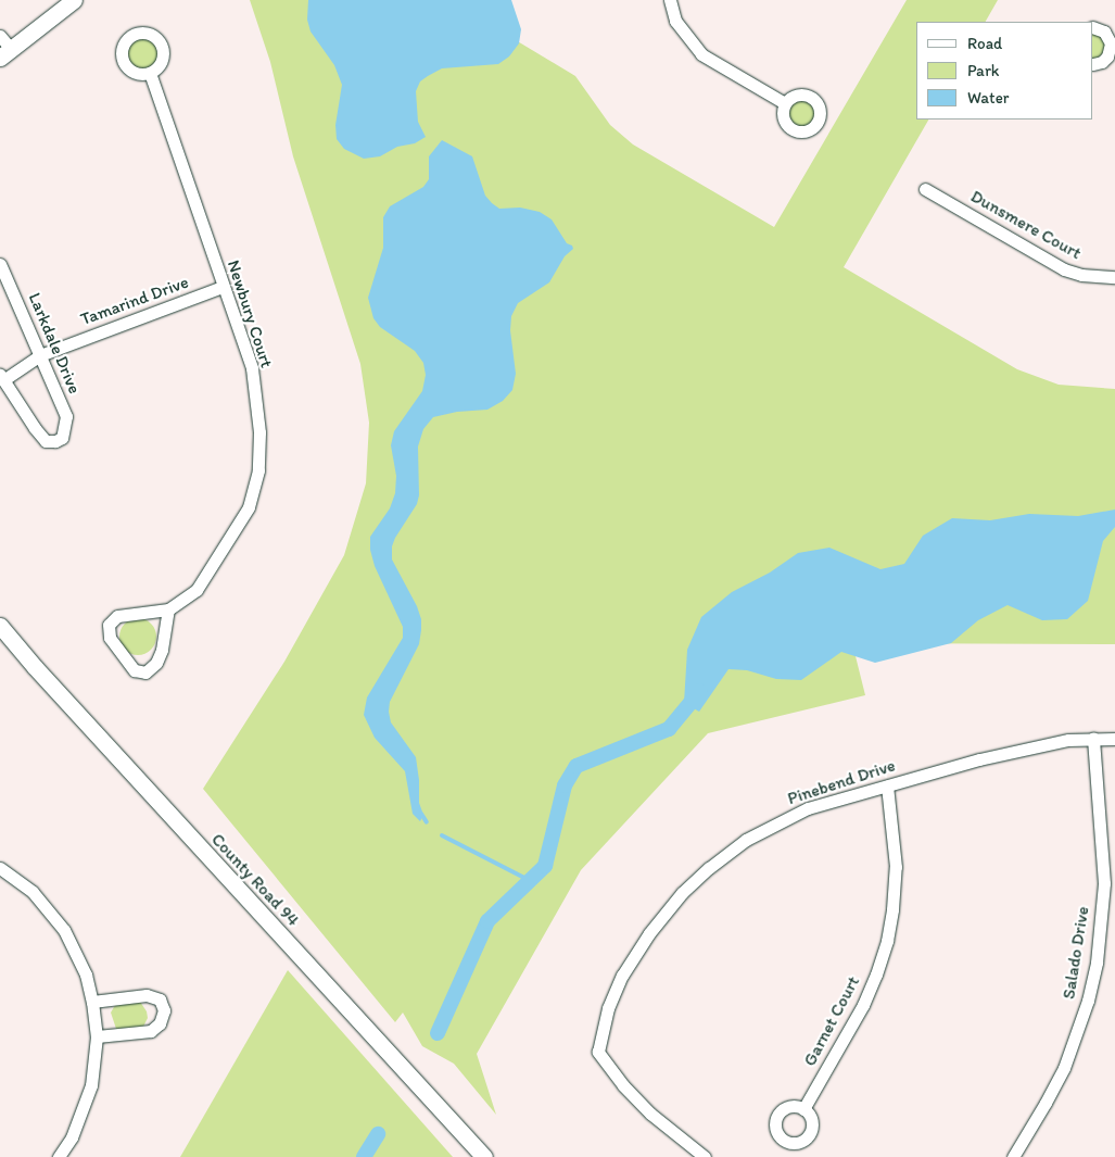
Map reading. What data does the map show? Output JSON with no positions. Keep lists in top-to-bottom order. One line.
{"streets":{"street":["Dunsmere Court","Tamarind Drive","Newbury Court","Larkdale Drive","Pinebend Drive","County Road 94","Salado Drive","Garnet Court"]},"crossings":[["Tamarind Drive","Newbury Court"],["Tamarind Drive","Larkdale Drive"],["Pinebend Drive","Salado Drive"],["Pinebend Drive","Garnet Court"]],"legend":["Road","Park","Water"]}
